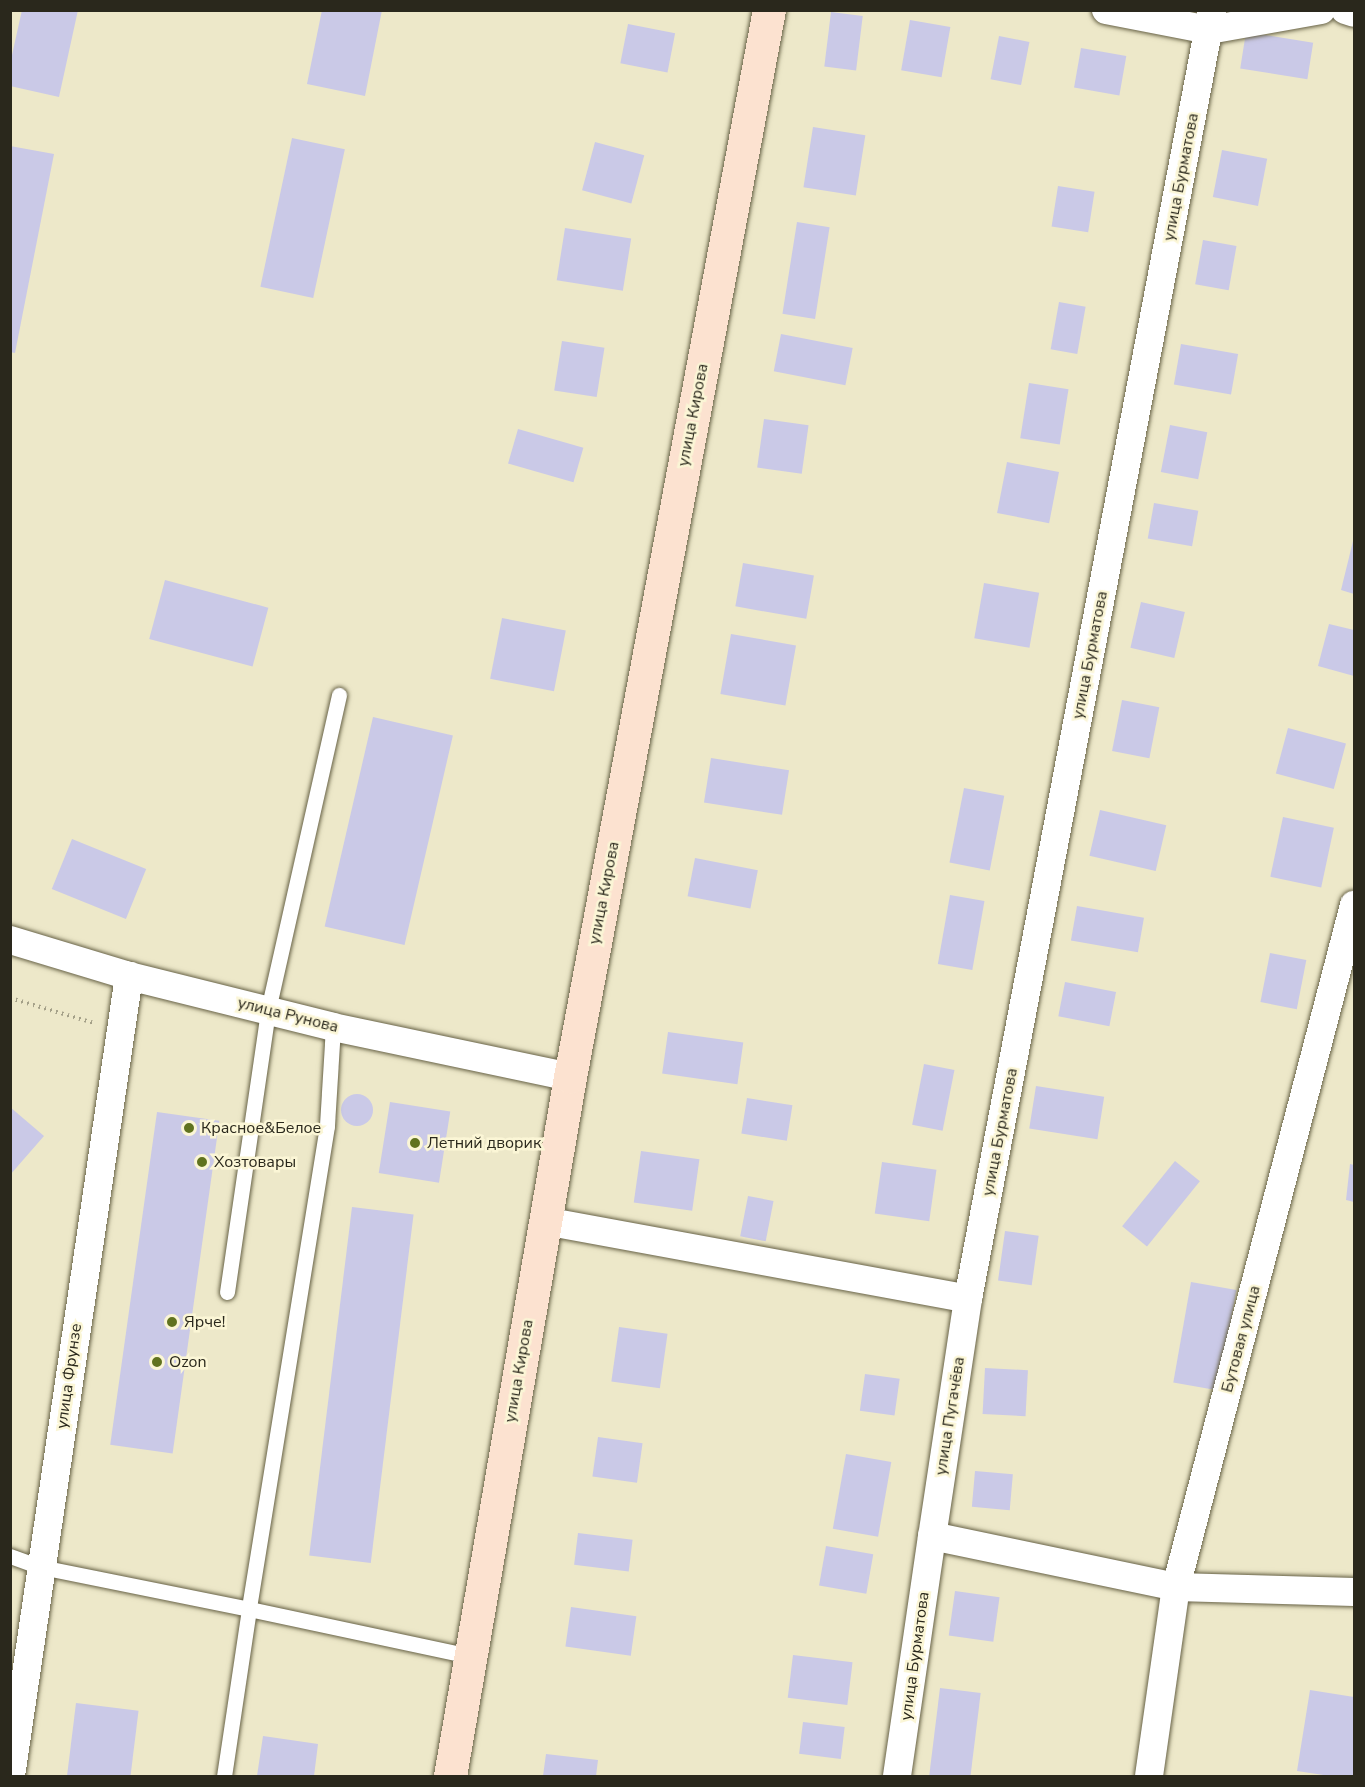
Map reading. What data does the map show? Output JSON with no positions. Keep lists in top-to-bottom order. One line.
{"streets":{"main road":["улица Кирова"],"street":["улица Бурматова","улица Рунова","Бутовая улица","улица Фрунзе","улица Пугачёва"]},"crossings":[["улица Бурматова","улица Пугачёва"],["улица Кирова","улица Рунова"],["улица Рунова","улица Фрунзе"]],"places":["Красное&Белое","Летний дворик","Хозтовары","Ярче!","Ozon"]}
